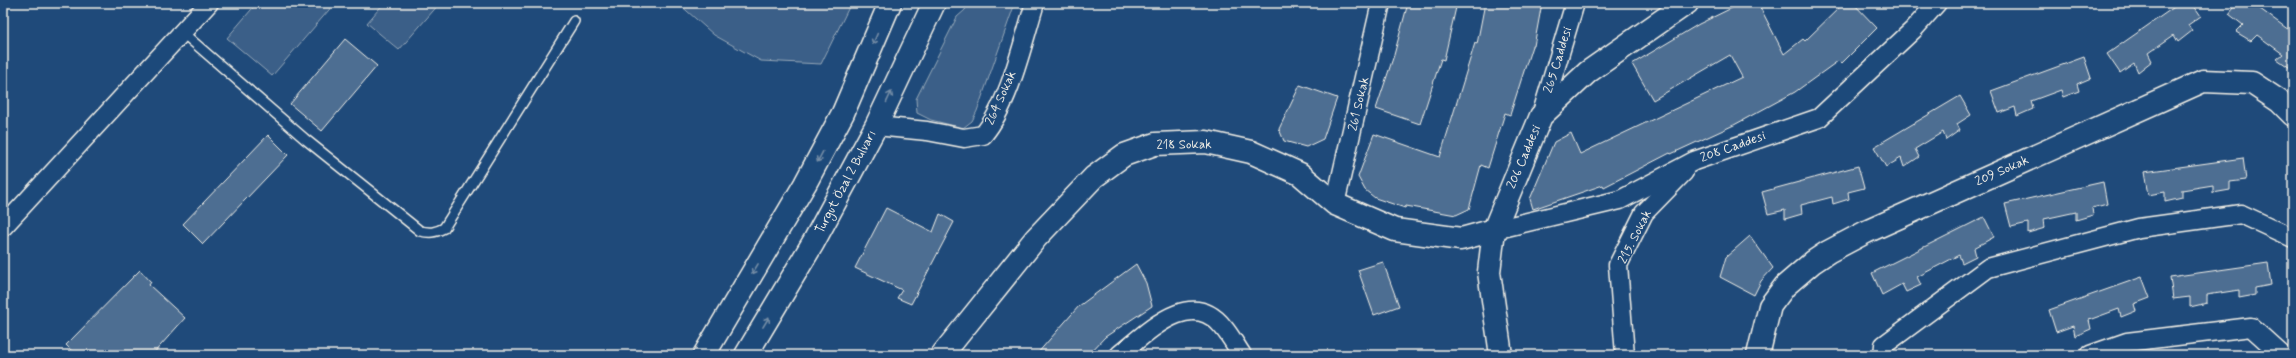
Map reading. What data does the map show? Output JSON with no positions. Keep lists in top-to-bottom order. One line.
{"streets":{"main road":["218 Sokak","206 Caddesi","209 Sokak","Turgut Özal 2 Bulvarı"],"street":["265 Caddesi","264 Sokak","261 Sokak","208 Caddesi","215. Sokak"]},"crossings":[["265 Caddesi","206 Caddesi"],["264 Sokak","Turgut Özal 2 Bulvarı"],["261 Sokak","218 Sokak"],["218 Sokak","208 Caddesi"],["218 Sokak","206 Caddesi"],["208 Caddesi","206 Caddesi"],["208 Caddesi","215. Sokak"]]}
